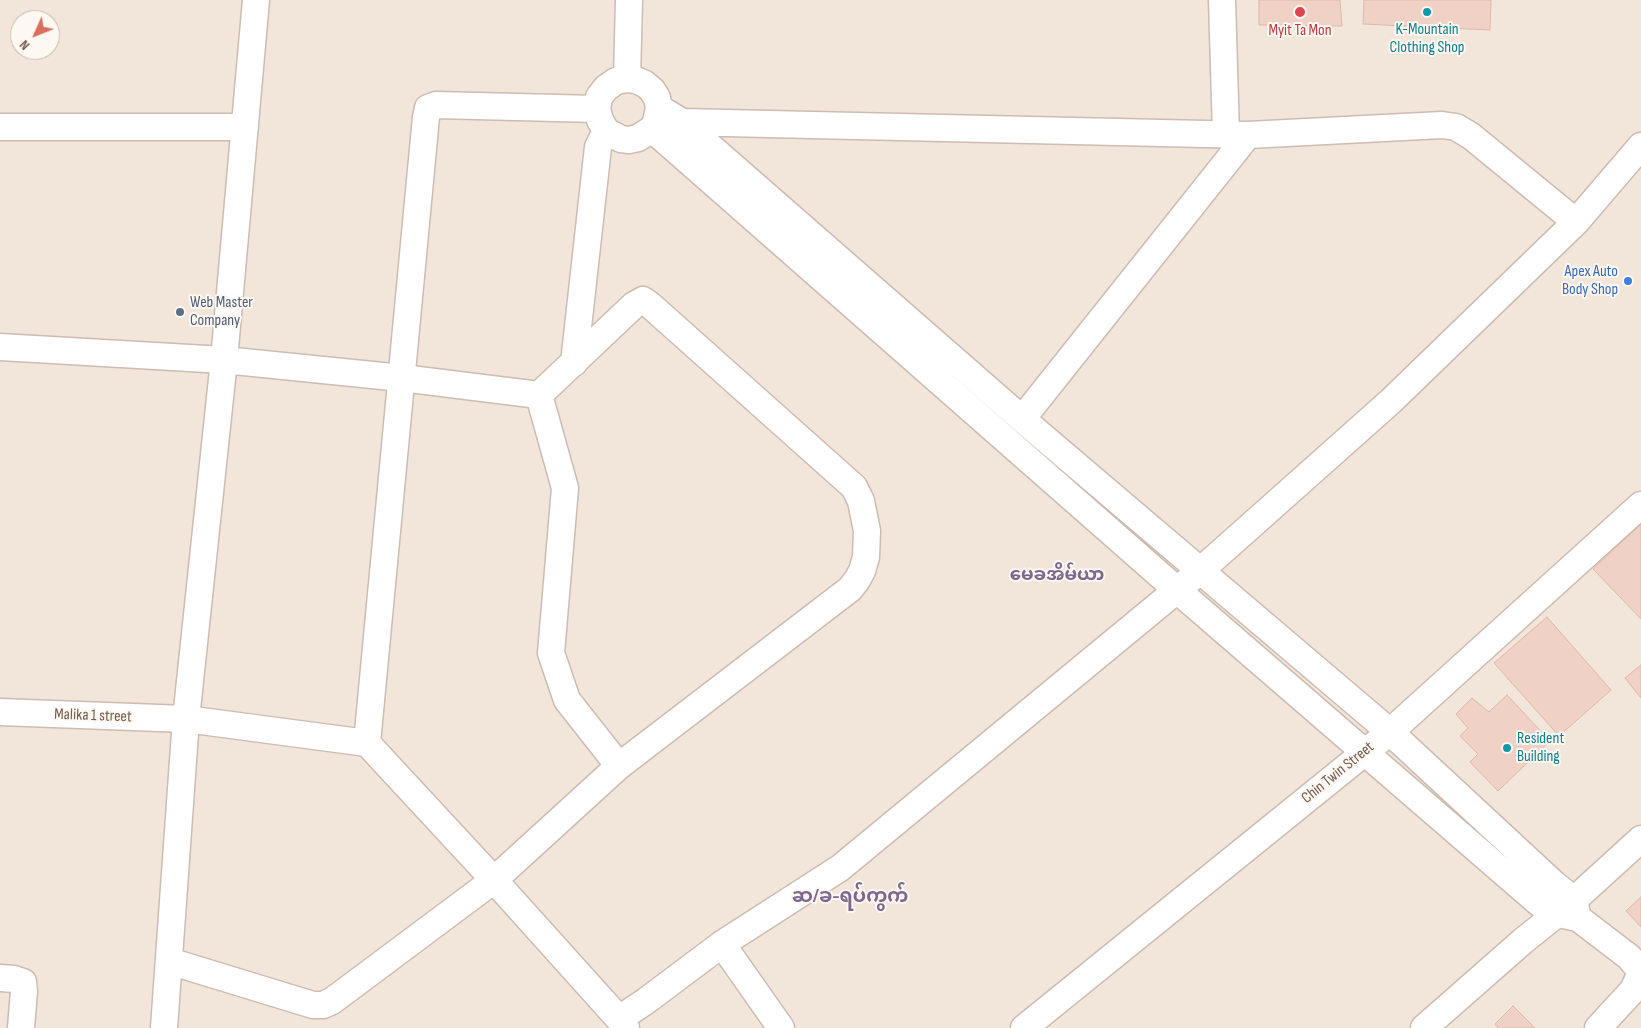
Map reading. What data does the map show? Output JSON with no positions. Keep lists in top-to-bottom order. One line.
{"streets":{"street":["Malika 1 street","Chin Twin Street"]},"districts":["မေခအိမ်ယာ","ဆ/ခ-ရပ်ကွက်"],"places":["Myit Ta Mon","K-Mountain Clothing Shop","Apex Auto Body Shop","Web Master Company","Resident Building"],"north":"bottom left"}
